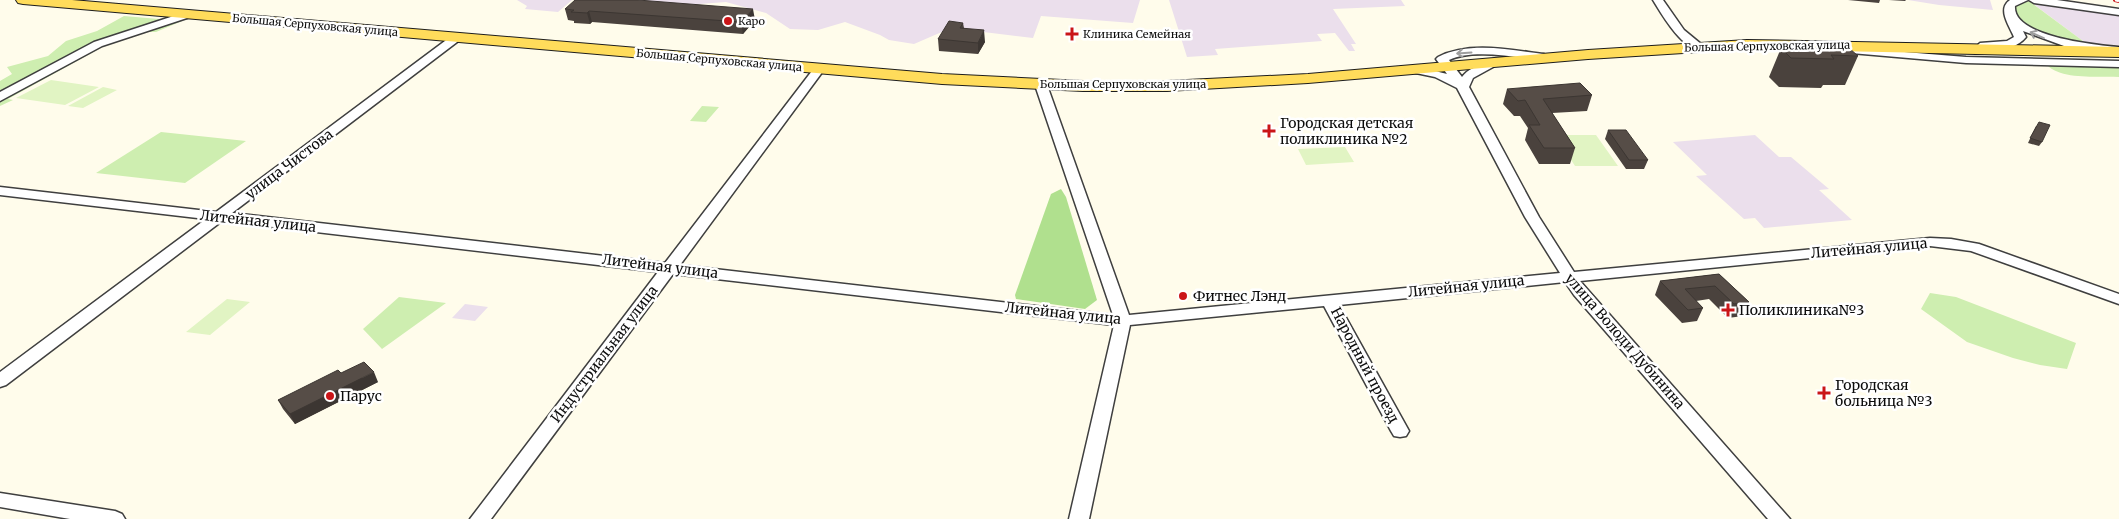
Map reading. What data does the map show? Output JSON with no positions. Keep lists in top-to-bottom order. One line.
{"streets":{"main road":["Большая Серпуховская улица"],"street":["улица Чистова","Литейная улица","улица Володи Дубинина","Индустриальная улица","Народный проезд"]},"crossings":[["Большая Серпуховская улица","улица Чистова"],["Большая Серпуховская улица","улица Володи Дубинина"],["Большая Серпуховская улица","Индустриальная улица"],["улица Чистова","Литейная улица"],["Литейная улица","улица Володи Дубинина"],["Литейная улица","Индустриальная улица"],["Литейная улица","Народный проезд"]],"places":{"other":["Каро","Фитнес Лэнд","Парус"],"health":["Клиника Семейная","Городская детская поликлиника №2","Поликлиника№3","Городская больница №3"]}}
